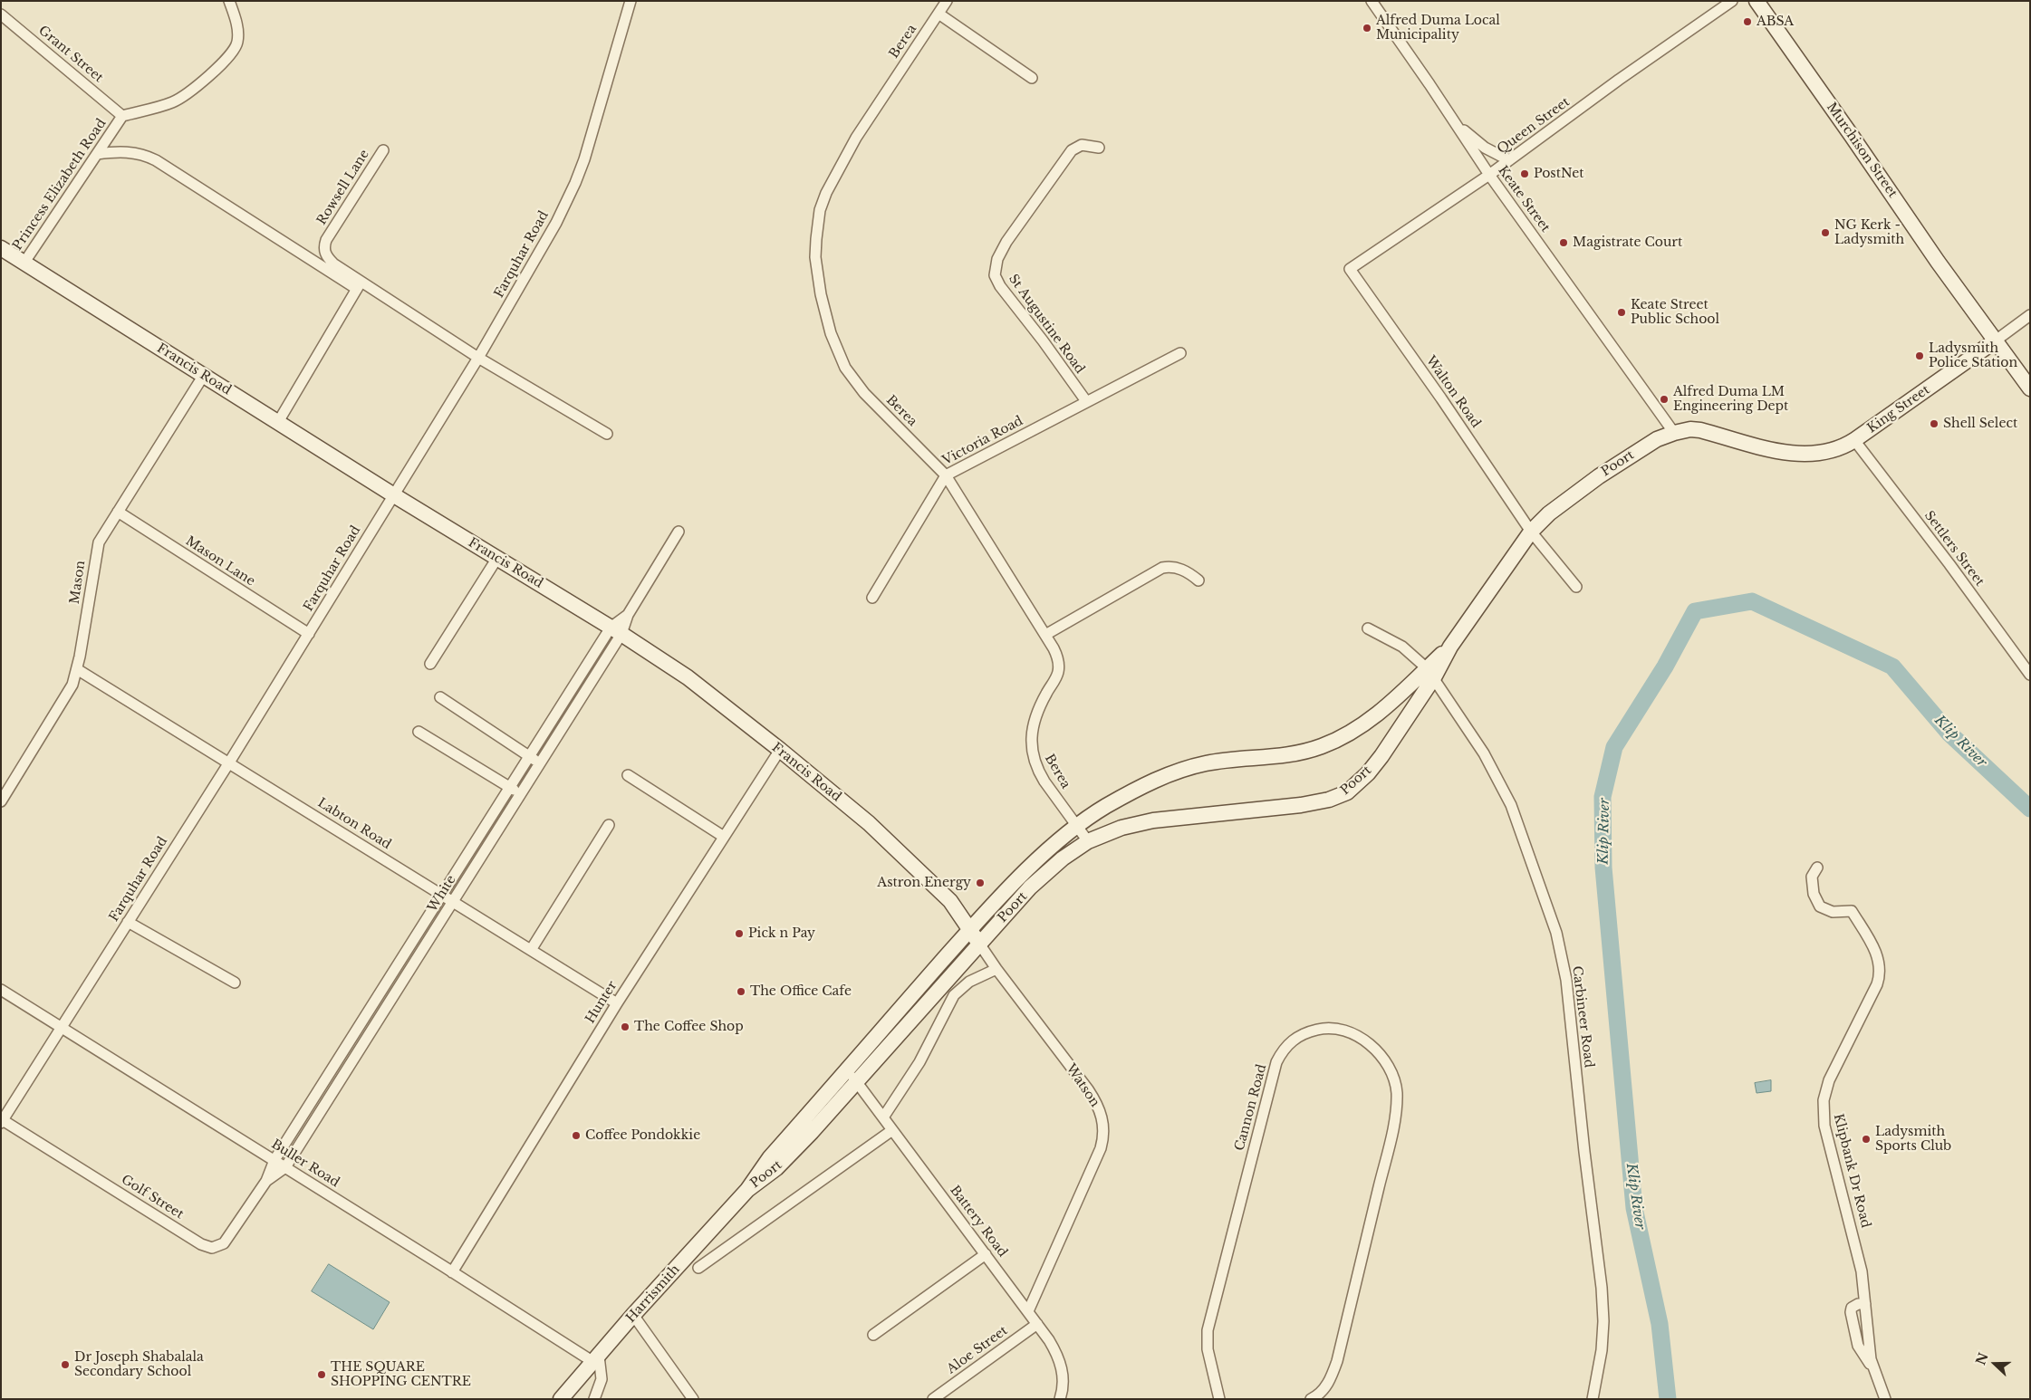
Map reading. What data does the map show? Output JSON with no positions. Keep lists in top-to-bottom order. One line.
{"streets":{"street":["Berea","Grant Street","Queen Street","Murchison Street","Princess Elizabeth Road","Rowsell Lane","Keate Street","Farquhar Road","St Augustine Road","Francis Road","Walton Road","King Street","Victoria Road","Poort","Settlers Street","Mason Lane","Mason","Labton Road","White","Hunter","Carbineer Road","Watson","Cannon Road","Buller Road","Klipbank Dr Road","Golf Street","Battery Road","Harrismith","Aloe Street"]},"crossings":[["Berea","Victoria Road"],["Berea","Poort"],["Grant Street","Princess Elizabeth Road"],["Queen Street","Keate Street"],["Queen Street","Walton Road"],["Murchison Street","King Street"],["Princess Elizabeth Road","Francis Road"],["Keate Street","Poort"],["Farquhar Road","Francis Road"],["Farquhar Road","Mason Lane"],["Farquhar Road","Labton Road"],["Farquhar Road","Buller Road"],["Farquhar Road","Golf Street"],["St Augustine Road","Victoria Road"],["Francis Road","Poort"],["Francis Road","Mason"],["Francis Road","White"],["Francis Road","Hunter"],["Francis Road","Watson"],["Walton Road","Poort"],["King Street","Poort"],["King Street","Settlers Street"],["Poort","Settlers Street"],["Poort","Carbineer Road"],["Poort","Watson"],["Poort","Battery Road"],["Poort","Harrismith"],["Mason Lane","Mason"],["Mason","Labton Road"],["Labton Road","White"],["Labton Road","Hunter"],["White","Buller Road"],["White","Golf Street"],["Hunter","Buller Road"],["Watson","Battery Road"],["Buller Road","Golf Street"],["Buller Road","Harrismith"],["Battery Road","Aloe Street"]],"water":["Klip River"],"places":["ABSA","Alfred Duma Local Municipality","PostNet","NG Kerk - Ladysmith","Magistrate Court","Keate Street Public School","Ladysmith Police Station","Alfred Duma LM Engineering Dept","Shell Select","Astron Energy","Pick n Pay","The Office Cafe","The Coffee Shop","Coffee Pondokkie","Ladysmith Sports Club","Dr Joseph Shabalala Secondary School","THE SQUARE SHOPPING CENTRE"],"north":"left"}
